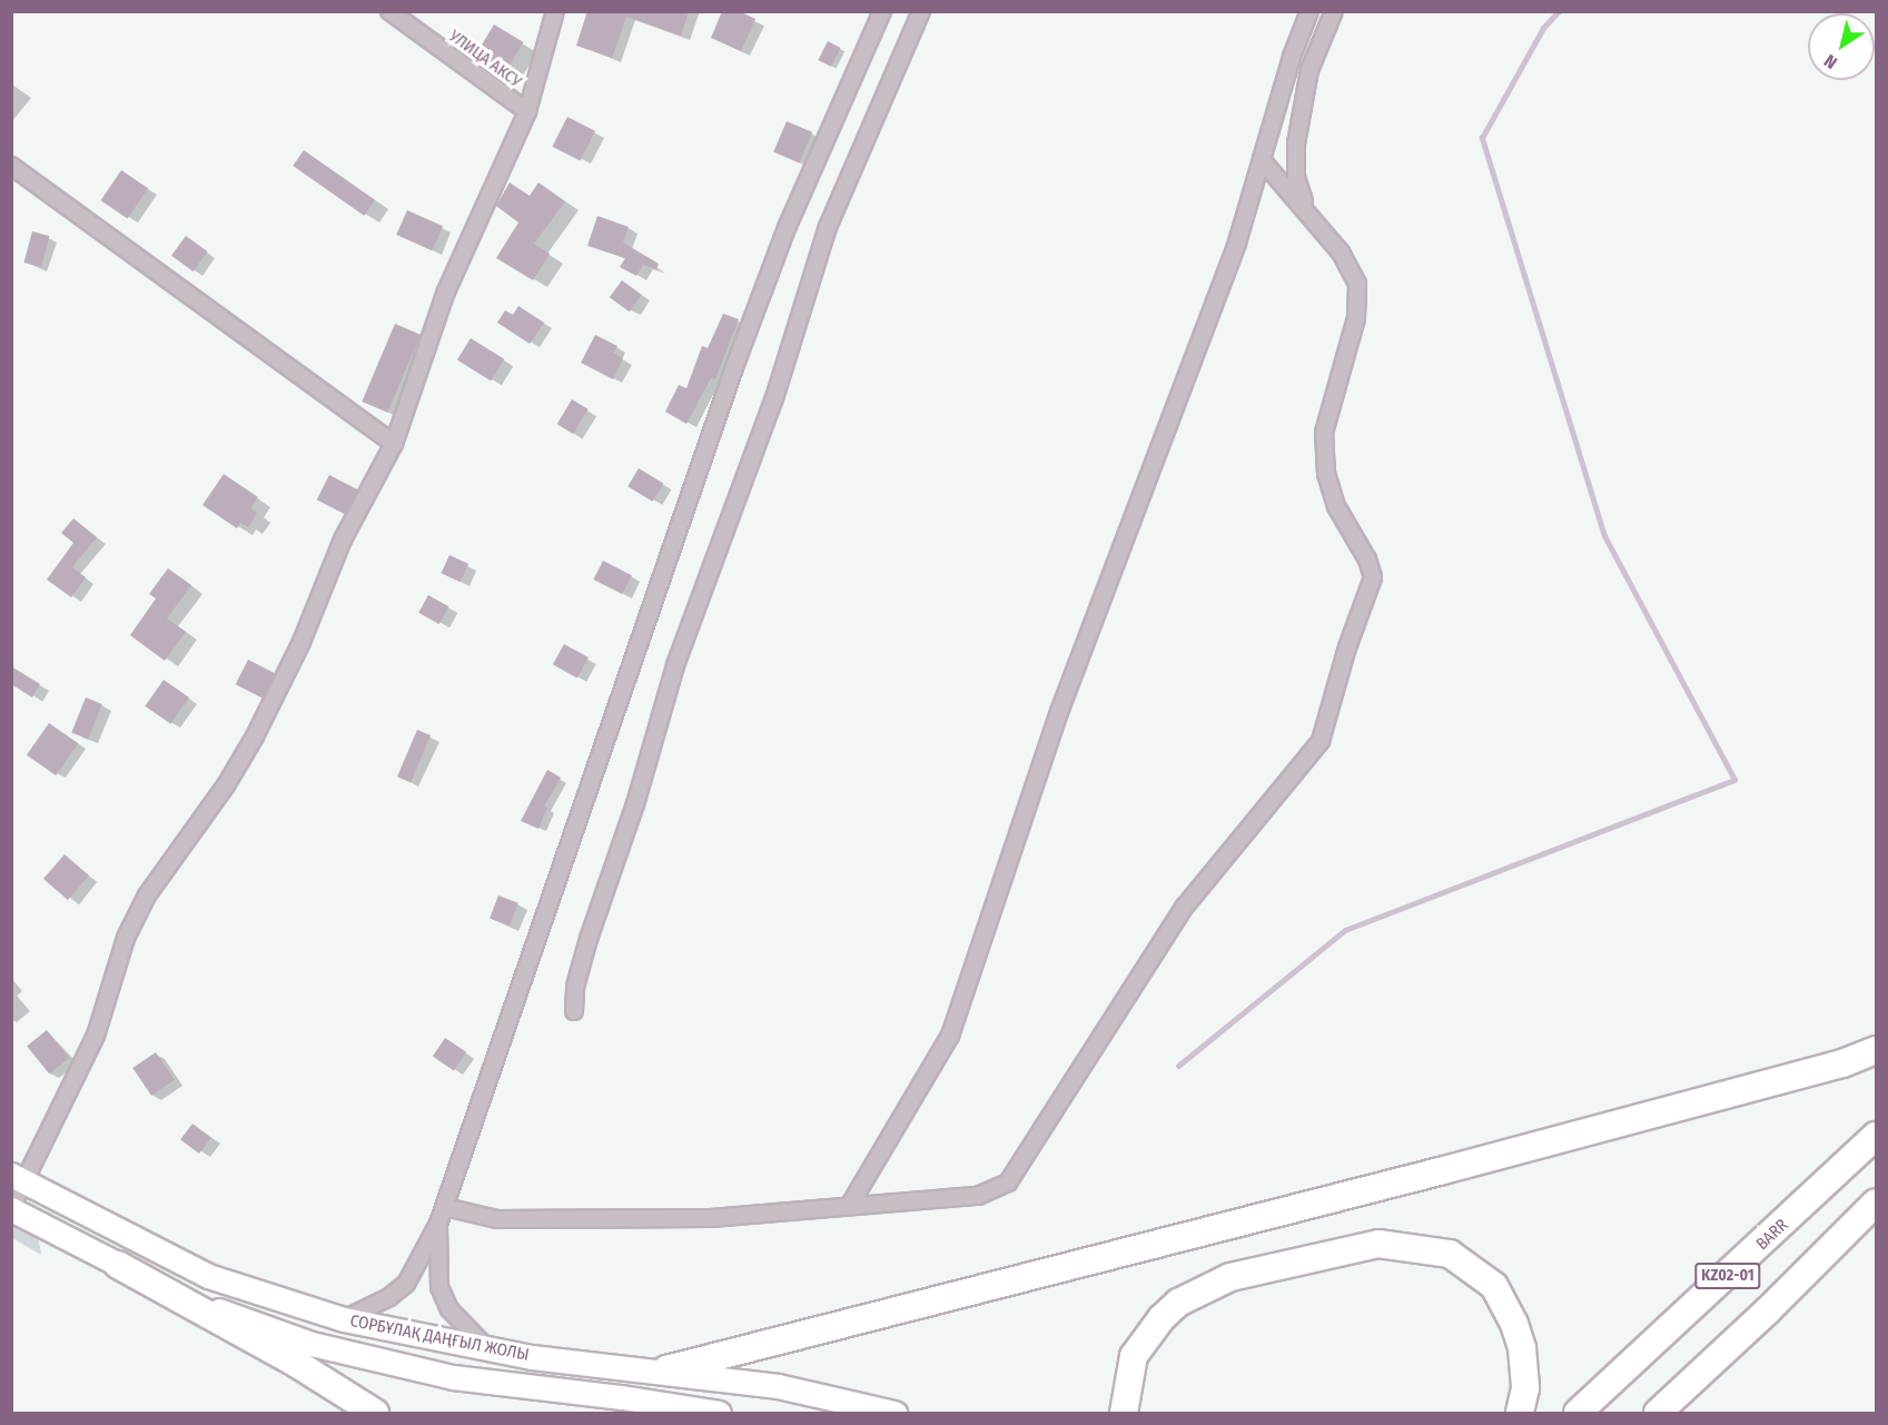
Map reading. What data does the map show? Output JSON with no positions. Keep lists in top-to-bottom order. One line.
{"streets":{"highway":["BARR","KZ02-01"],"main road":["СОРБҰЛАҚ ДАҢҒЫЛ ЖОЛЫ"],"street":["УЛИЦА АКСУ"]},"north":"bottom left"}
